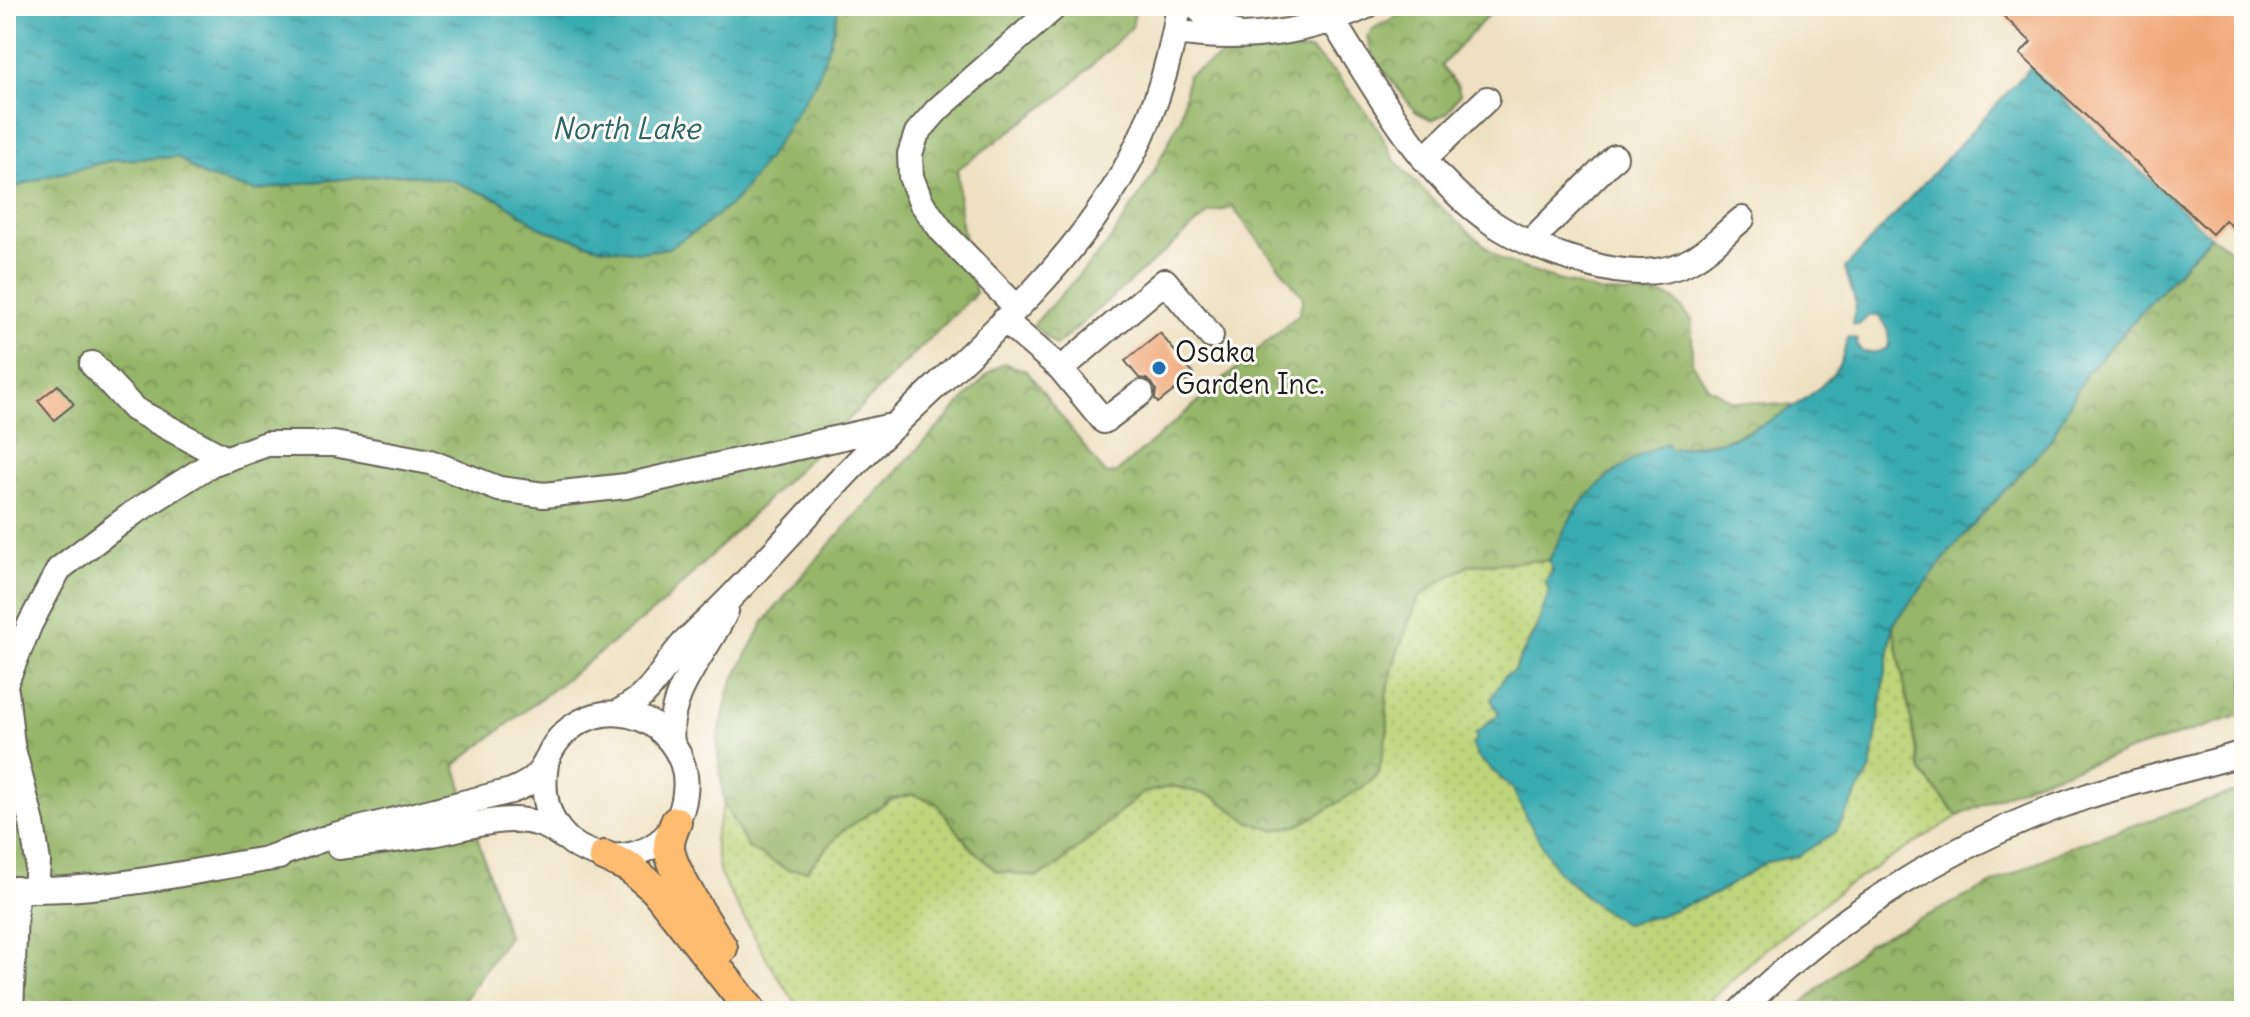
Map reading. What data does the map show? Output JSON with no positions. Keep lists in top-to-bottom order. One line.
{"water":["North Lake"],"places":["Osaka Garden Inc."]}
